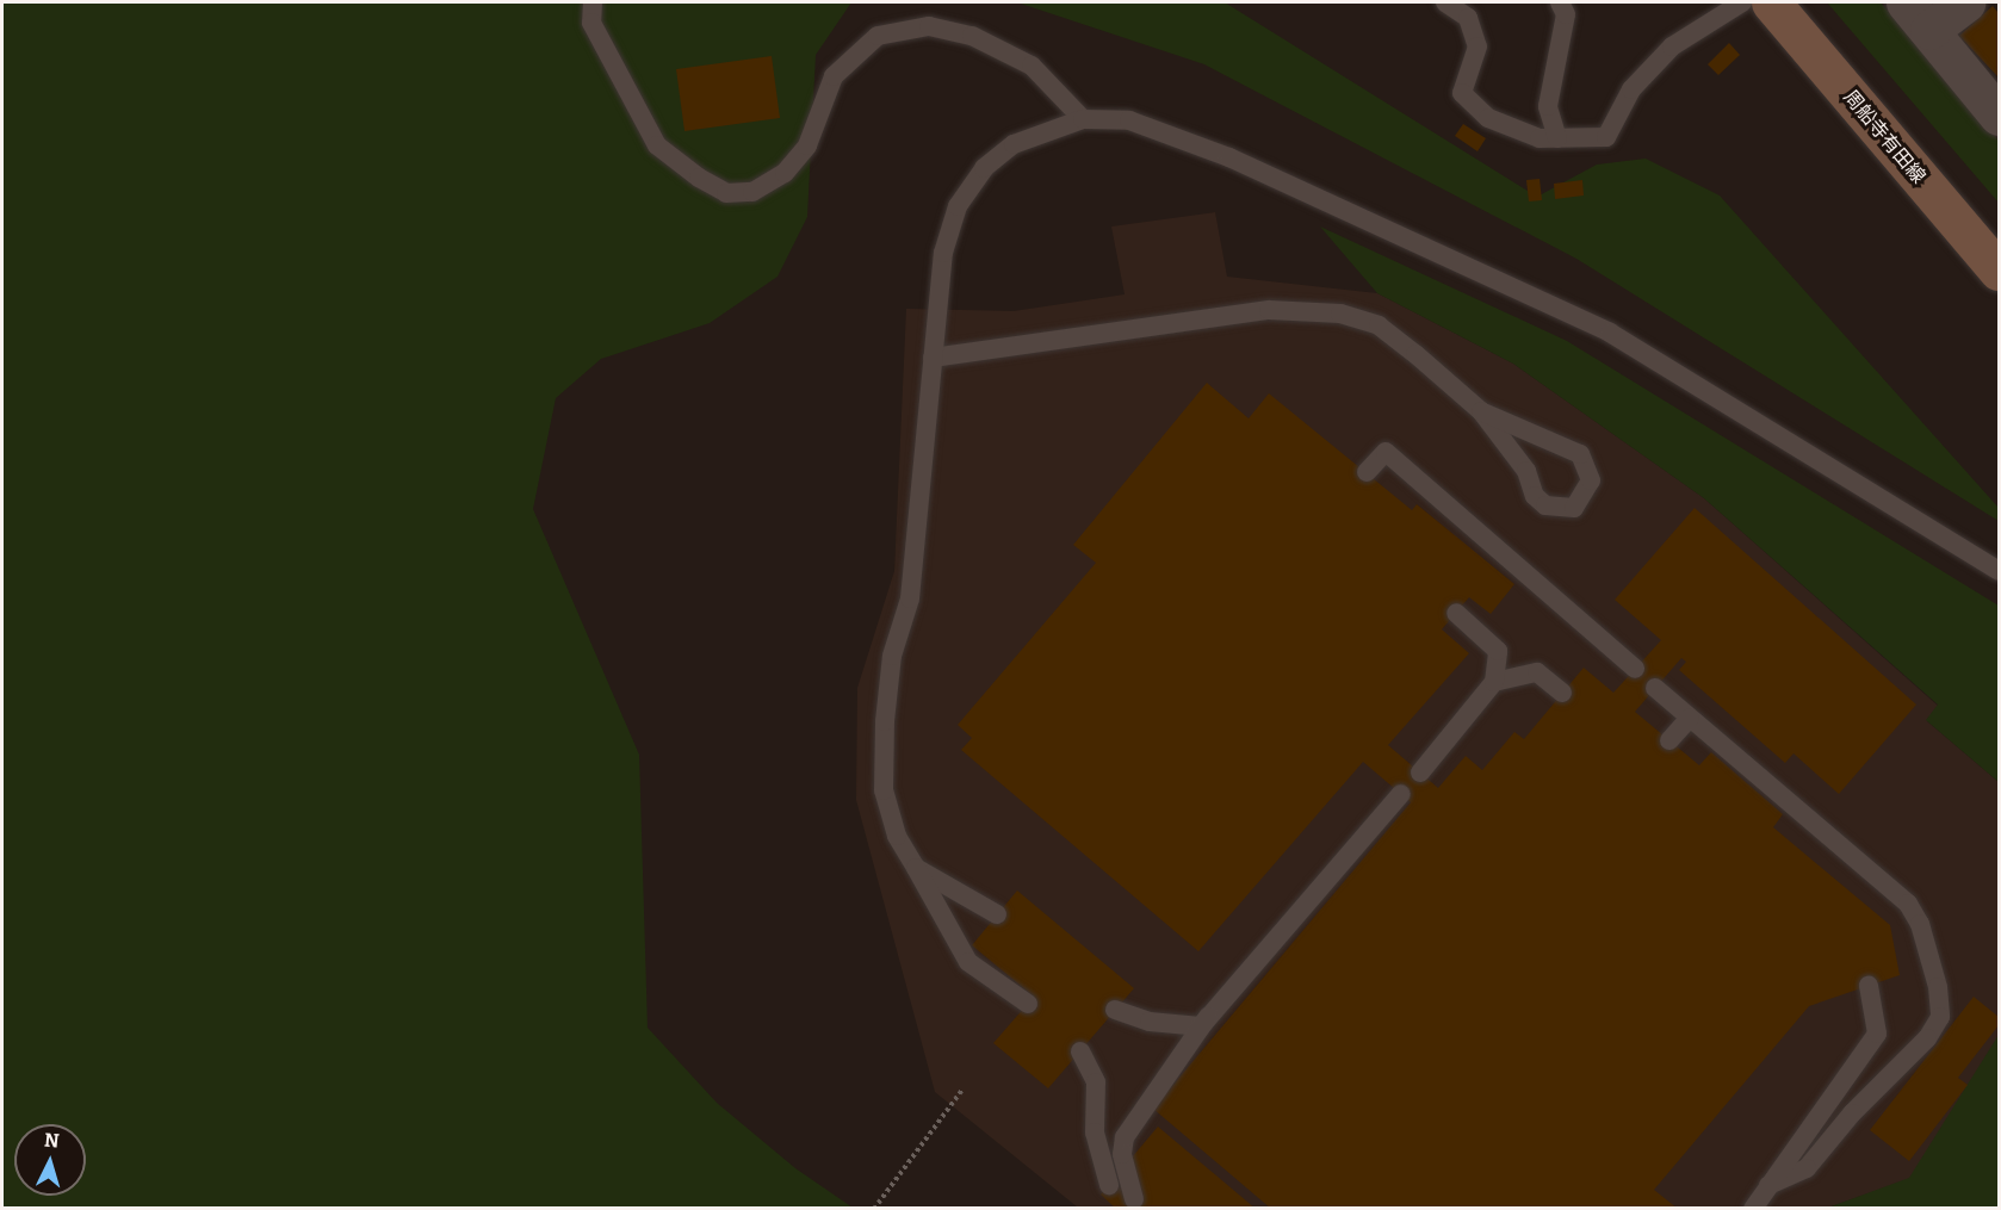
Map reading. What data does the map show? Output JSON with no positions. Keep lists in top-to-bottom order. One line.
{"streets":{"main road":["周船寺有田線"]},"north":"top"}
